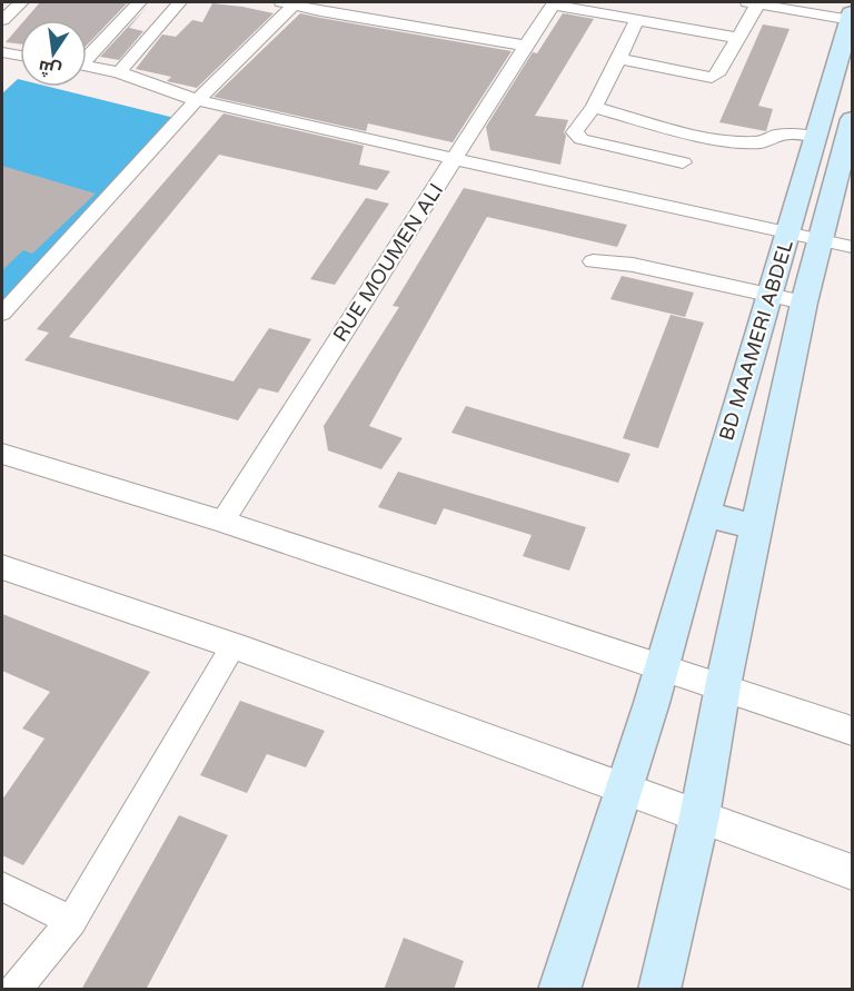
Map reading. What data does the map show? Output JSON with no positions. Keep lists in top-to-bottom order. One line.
{"streets":{"main road":["BD MAAMERI ABDEL"],"street":["RUE MOUMEN ALI"]},"north":"bottom"}
